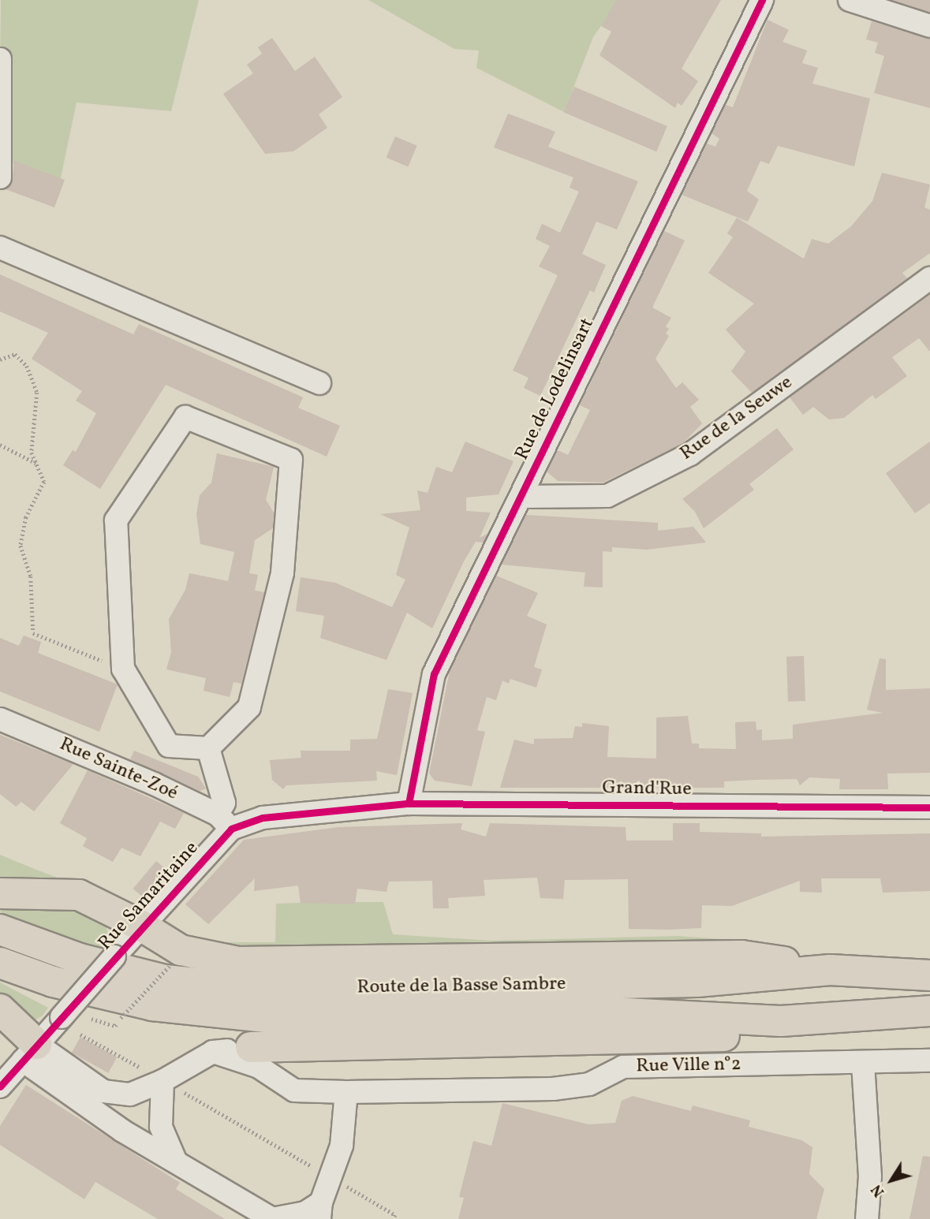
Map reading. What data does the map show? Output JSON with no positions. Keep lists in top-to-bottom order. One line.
{"streets":{"highway":["Route de la Basse Sambre"],"street":["Rue de Lodelinsart","Rue de la Seuwe","Rue Sainte-Zoé","Grand'Rue","Rue Samaritaine","Rue Ville n°2"]},"crossings":[["Rue de Lodelinsart","Rue de la Seuwe"],["Rue de Lodelinsart","Grand'Rue"],["Rue Sainte-Zoé","Rue Samaritaine"],["Grand'Rue","Rue Samaritaine"]],"north":"bottom left"}
